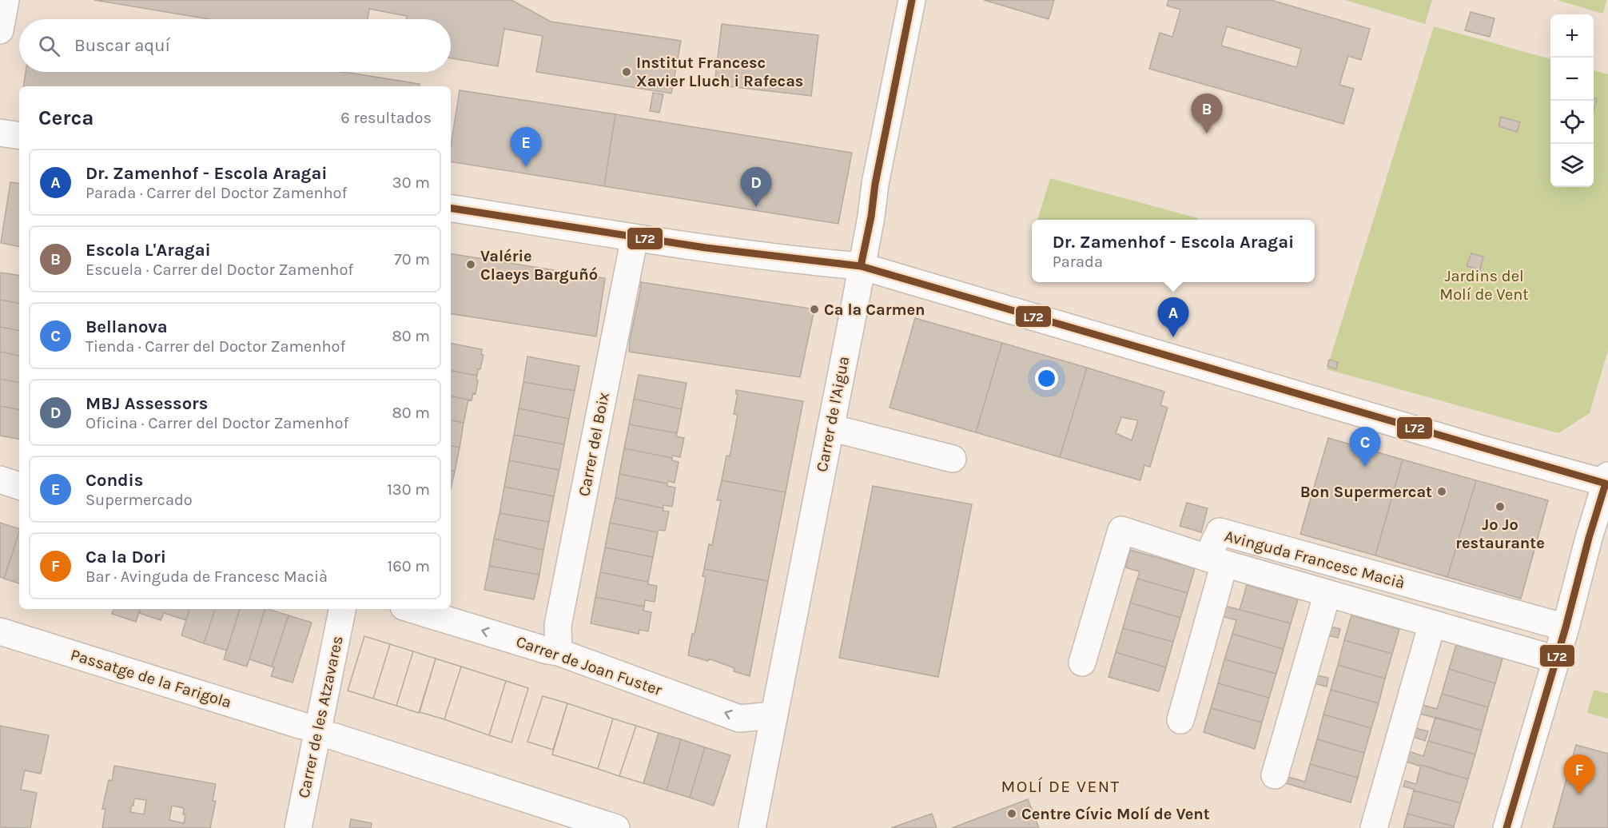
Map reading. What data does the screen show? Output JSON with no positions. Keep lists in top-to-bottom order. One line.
{"streets":{"street":["Carrer de l'Aigua","Carrer del Boix","Avinguda Francesc Macià","Carrer de Joan Fuster","Passatge de la Farigola","Carrer de les Atzavares"]},"crossings":[["Carrer de l'Aigua","Carrer de Joan Fuster"],["Carrer del Boix","Carrer de Joan Fuster"]],"districts":["MOLÍ DE VENT"],"parks":["Jardins del Molí de Vent"],"places":["Institut Francesc Xavier Lluch i Rafecas","Valérie Claeys Barguñó","Ca la Carmen","Bon Supermercat","Jo Jo restaurante","Centre Cívic Molí de Vent"],"lines":["transit line L72"],"page":{"map_buttons":["+","−"],"search":"Buscar aquí","heading":["Cerca","6 resultados"],"pins":["B","E","D","A","C","F"],"list":[{"mark":"A","name":"Dr. Zamenhof - Escola Aragai","note":"Parada · Carrer del Doctor Zamenhof","value":"30 m"},{"mark":"B","name":"Escola L'Aragai","note":"Escuela · Carrer del Doctor Zamenhof","value":"70 m"},{"mark":"C","name":"Bellanova","note":"Tienda · Carrer del Doctor Zamenhof","value":"80 m"},{"mark":"D","name":"MBJ Assessors","note":"Oficina · Carrer del Doctor Zamenhof","value":"80 m"},{"mark":"E","name":"Condis","note":"Supermercado","value":"130 m"},{"mark":"F","name":"Ca la Dori","note":"Bar · Avinguda de Francesc Macià","value":"160 m"}],"popup":["Dr. Zamenhof - Escola Aragai","Parada"]}}
